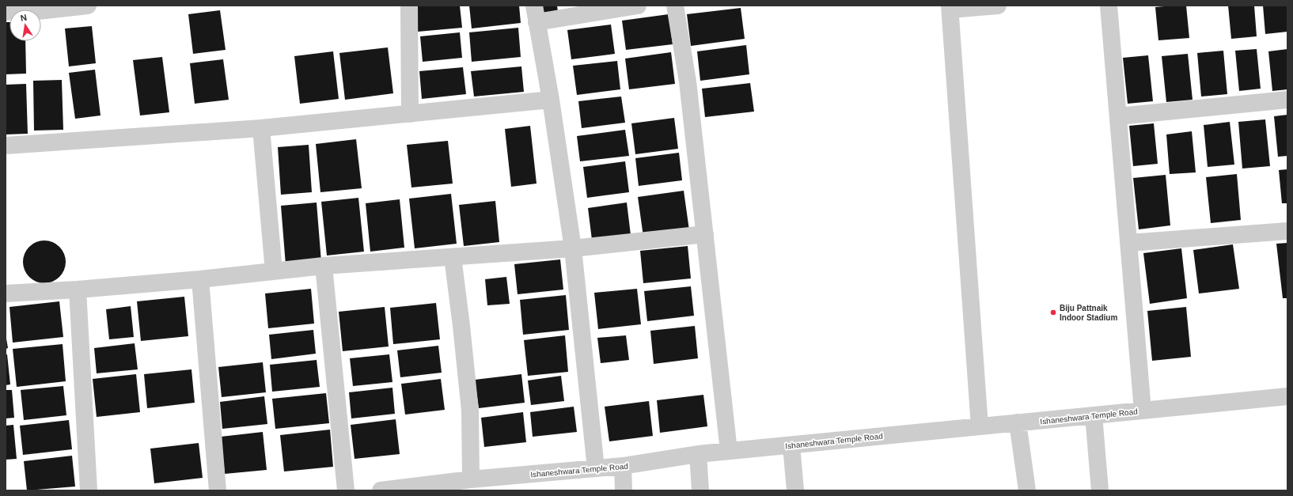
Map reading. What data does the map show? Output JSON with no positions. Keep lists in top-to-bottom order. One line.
{"streets":{"street":["Ishaneshwara Temple Road"]},"places":["Biju Pattnaik Indoor Stadium"],"north":"top"}
